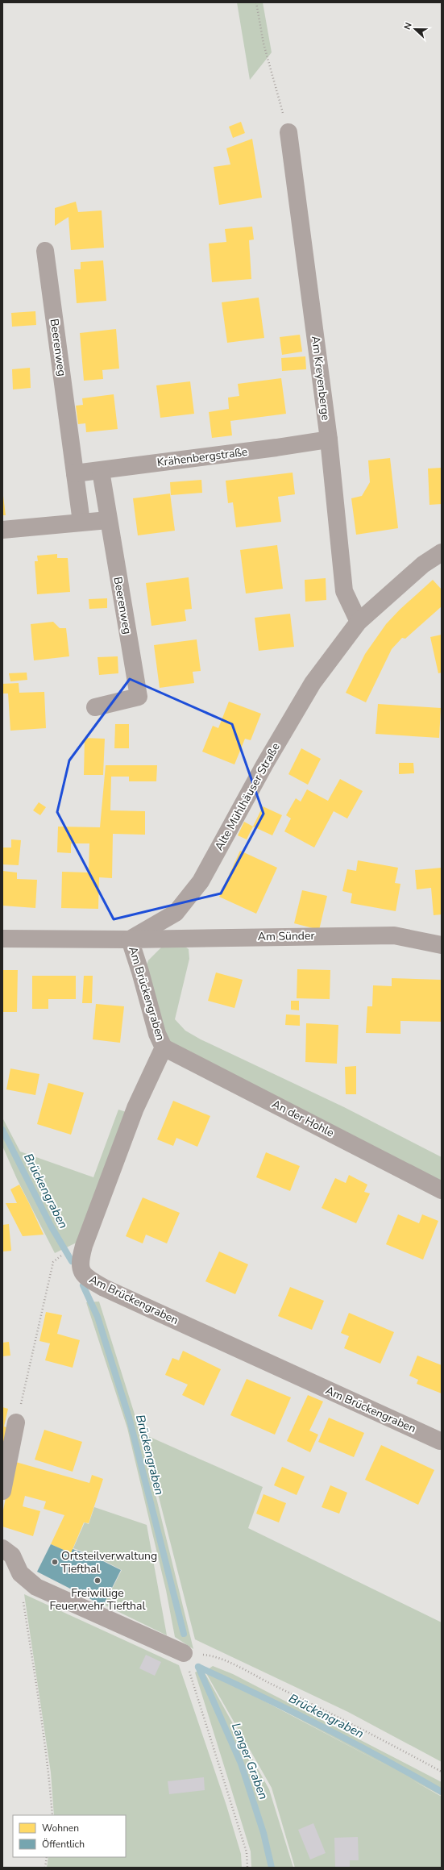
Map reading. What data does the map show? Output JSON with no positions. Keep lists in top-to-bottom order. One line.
{"streets":{"street":["Beerenweg","Am Kreyenberge","Krähenbergstraße","Alte Mühlhäuser Straße","Am Sünder","Am Brückengraben","An der Hohle"]},"crossings":[["Beerenweg","Krähenbergstraße"],["Am Kreyenberge","Krähenbergstraße"],["Am Kreyenberge","Alte Mühlhäuser Straße"],["Alte Mühlhäuser Straße","Am Sünder"],["Alte Mühlhäuser Straße","Am Brückengraben"],["Am Sünder","Am Brückengraben"],["Am Brückengraben","An der Hohle"]],"water":["Brückengraben","Langer Graben"],"places":["Ortsteilverwaltung Tiefthal","Freiwillige Feuerwehr Tiefthal"],"legend":["Wohnen","Öffentlich"],"north":"left"}
